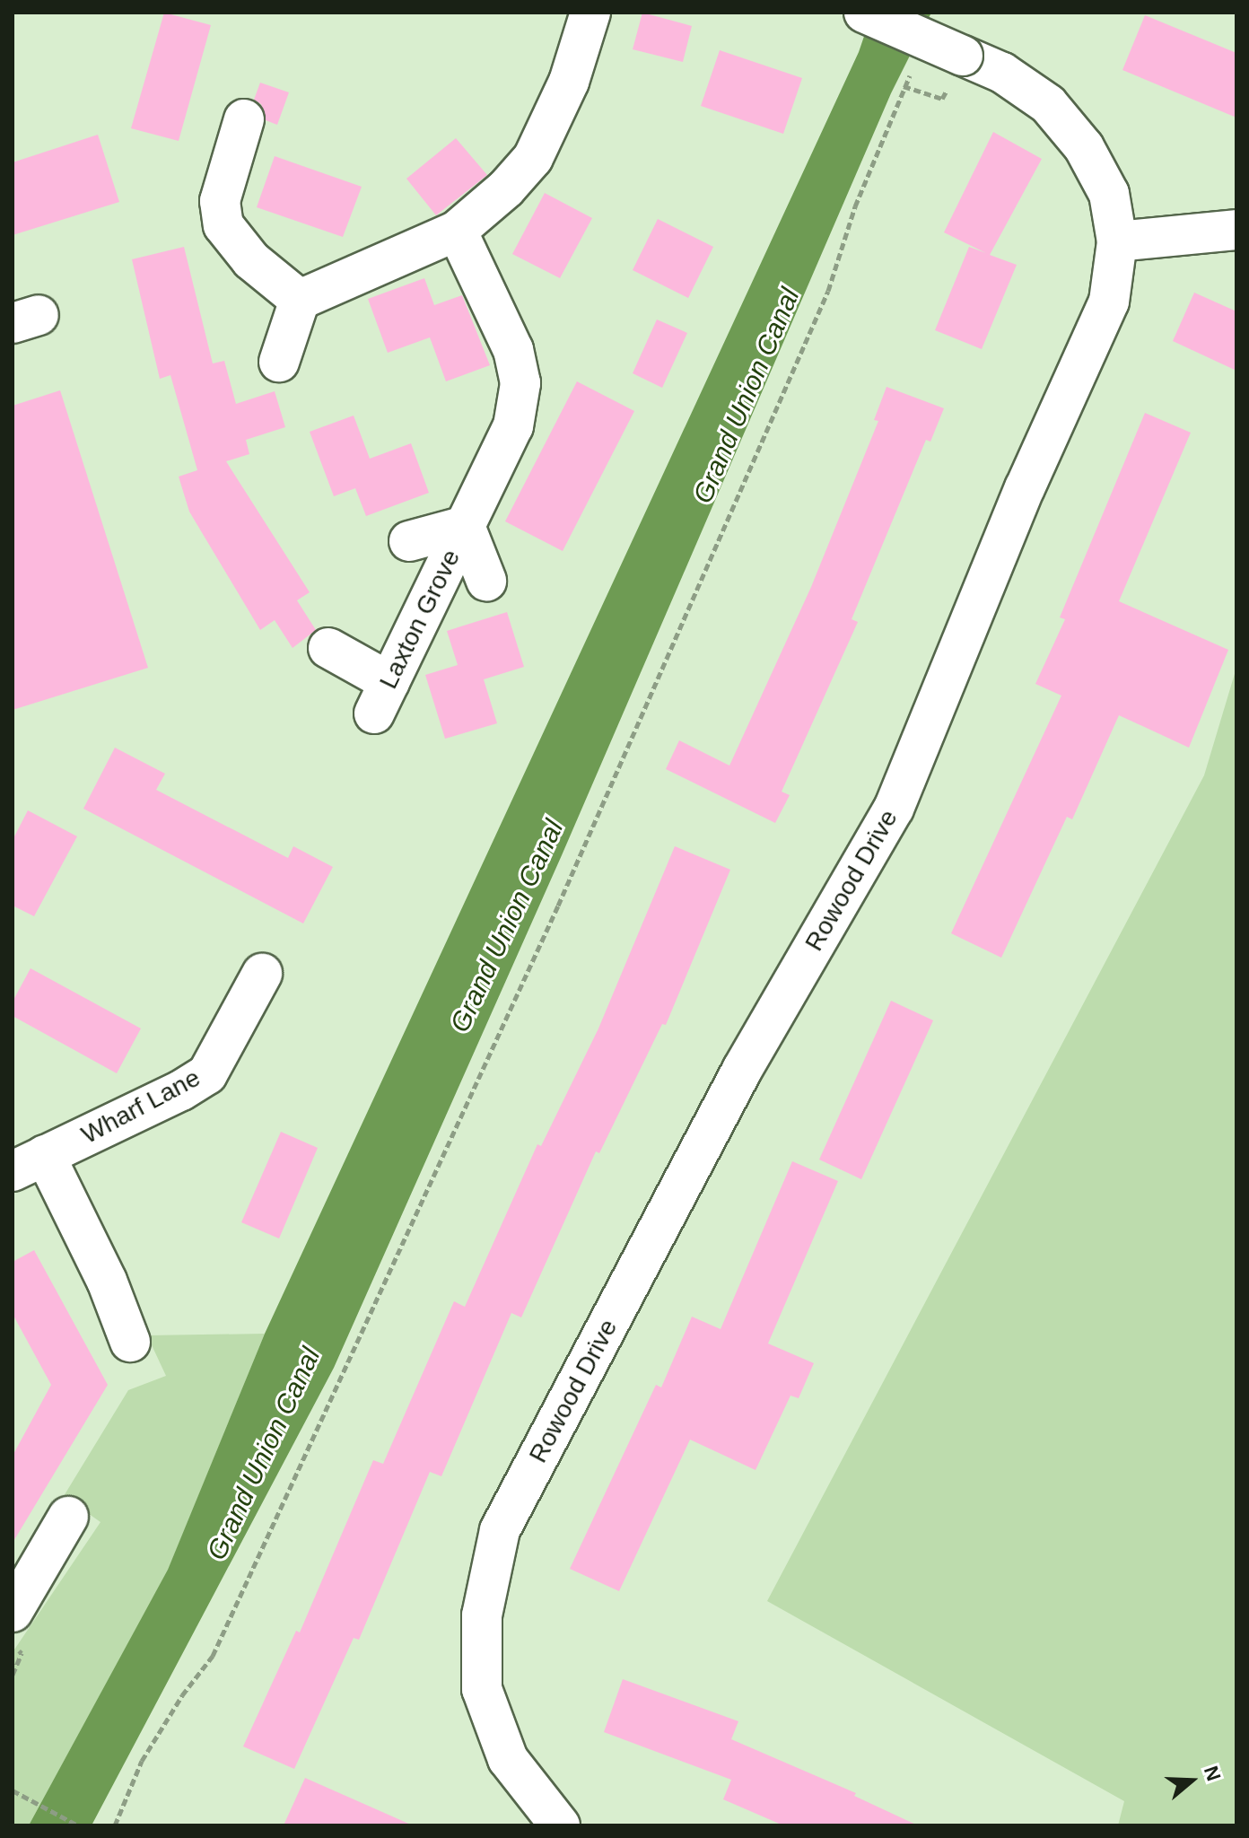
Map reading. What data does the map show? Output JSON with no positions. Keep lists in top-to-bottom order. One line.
{"streets":{"street":["Laxton Grove","Rowood Drive","Wharf Lane"]},"water":["Grand Union Canal"],"north":"right"}
